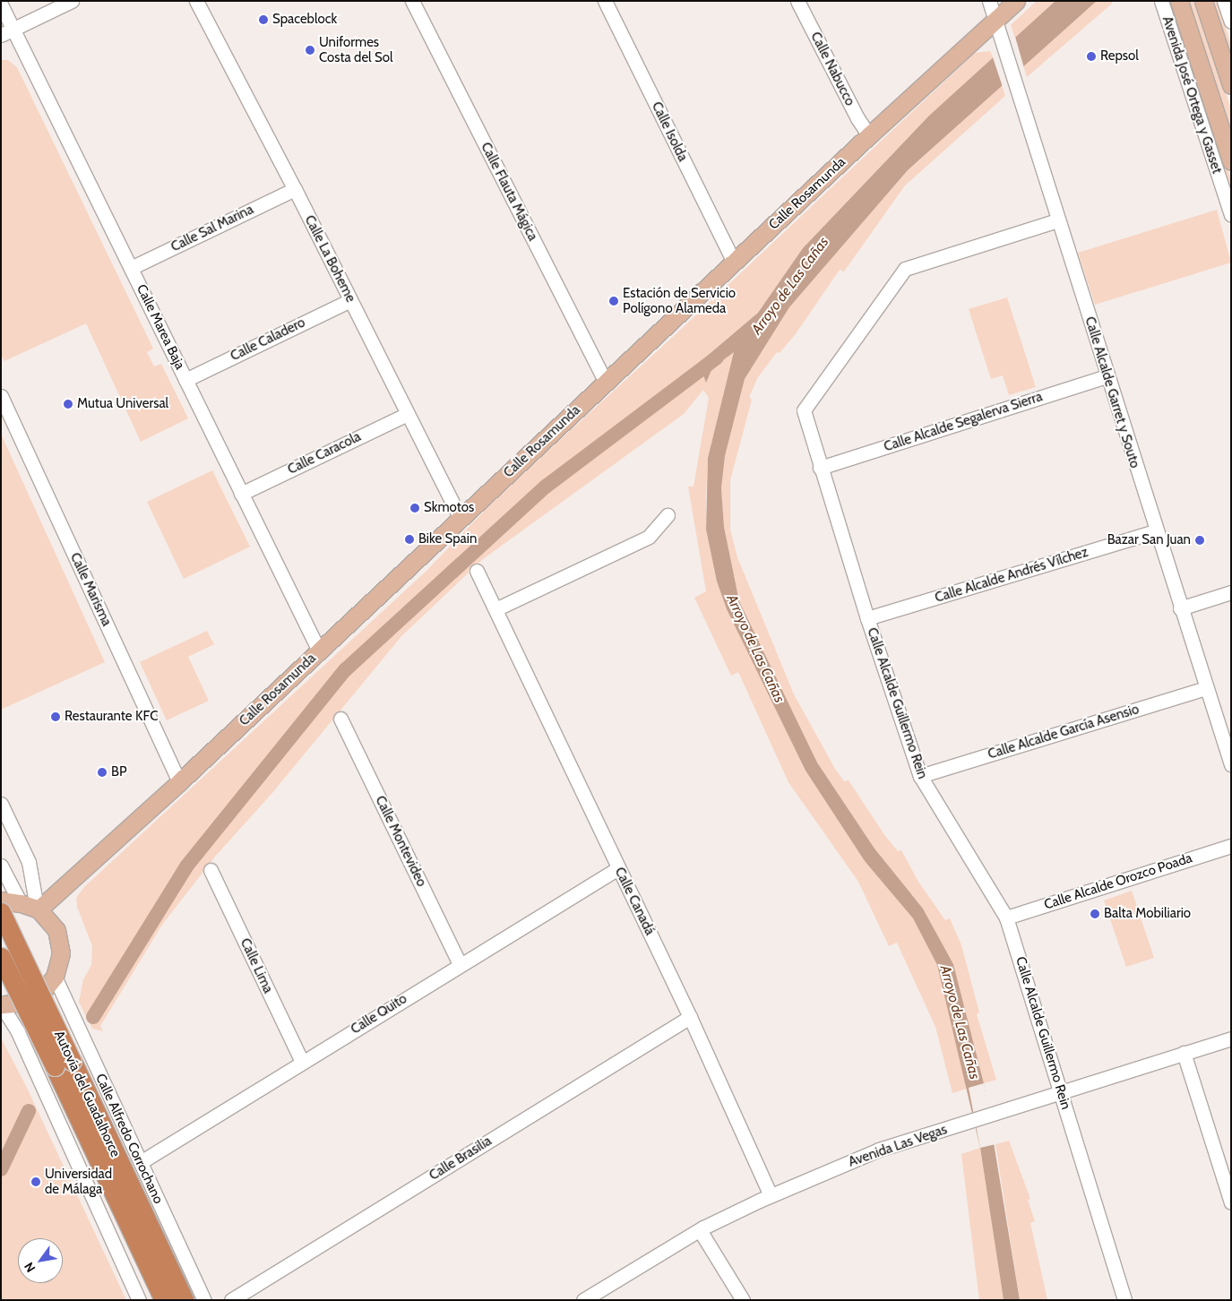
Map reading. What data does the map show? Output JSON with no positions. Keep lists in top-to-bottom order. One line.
{"streets":{"highway":["Autovía del Guadalhorce"],"main road":["Avenida José Ortega y Gasset","Calle Rosamunda"],"street":["Calle Nabucco","Calle Isolda","Calle Flauta Mágica","Calle Sal Marina","Calle La Boheme","Calle Marea Baja","Calle Caladero","Calle Alcalde Garret y Souto","Calle Alcalde Segalerva Sierra","Calle Caracola","Calle Alcalde Andrés Vílchez","Calle Marisma","Calle Alcalde Guillermo Rein","Calle Alcalde García Asensio","Calle Montevideo","Calle Alcalde Orozco Poada","Calle Canadá","Calle Lima","Calle Quito","Calle Alfredo Corrochano","Avenida Las Vegas","Calle Brasilia"]},"crossings":[["Calle Nabucco","Calle Rosamunda"],["Calle Isolda","Calle Rosamunda"],["Calle Flauta Mágica","Calle Rosamunda"],["Calle Rosamunda","Calle La Boheme"],["Calle Rosamunda","Calle Marea Baja"],["Calle Rosamunda","Calle Alcalde Garret y Souto"],["Calle Rosamunda","Calle Marisma"],["Calle Rosamunda","Calle Alfredo Corrochano"],["Calle Sal Marina","Calle La Boheme"],["Calle Sal Marina","Calle Marea Baja"],["Calle La Boheme","Calle Caladero"],["Calle La Boheme","Calle Caracola"],["Calle Marea Baja","Calle Caladero"],["Calle Marea Baja","Calle Caracola"],["Calle Alcalde Garret y Souto","Calle Alcalde Segalerva Sierra"],["Calle Alcalde Garret y Souto","Calle Alcalde Andrés Vílchez"],["Calle Alcalde Garret y Souto","Calle Alcalde Guillermo Rein"],["Calle Alcalde Garret y Souto","Calle Alcalde García Asensio"],["Calle Alcalde Segalerva Sierra","Calle Alcalde Guillermo Rein"],["Calle Alcalde Andrés Vílchez","Calle Alcalde Guillermo Rein"],["Calle Alcalde Guillermo Rein","Calle Alcalde García Asensio"],["Calle Alcalde Guillermo Rein","Calle Alcalde Orozco Poada"],["Calle Alcalde Guillermo Rein","Avenida Las Vegas"],["Calle Montevideo","Calle Quito"],["Calle Canadá","Calle Quito"],["Calle Canadá","Avenida Las Vegas"],["Calle Canadá","Calle Brasilia"],["Calle Lima","Calle Quito"],["Calle Quito","Calle Alfredo Corrochano"]],"water":["Arroyo de Las Cañas"],"places":["Spaceblock","Uniformes Costa del Sol","Repsol","Estación de Servicio Polígono Alameda","Mutua Universal","Skmotos","Bike Spain","Bazar San Juan","Restaurante KFC","BP","Balta Mobiliario","Universidad de Málaga"],"north":"bottom left"}
